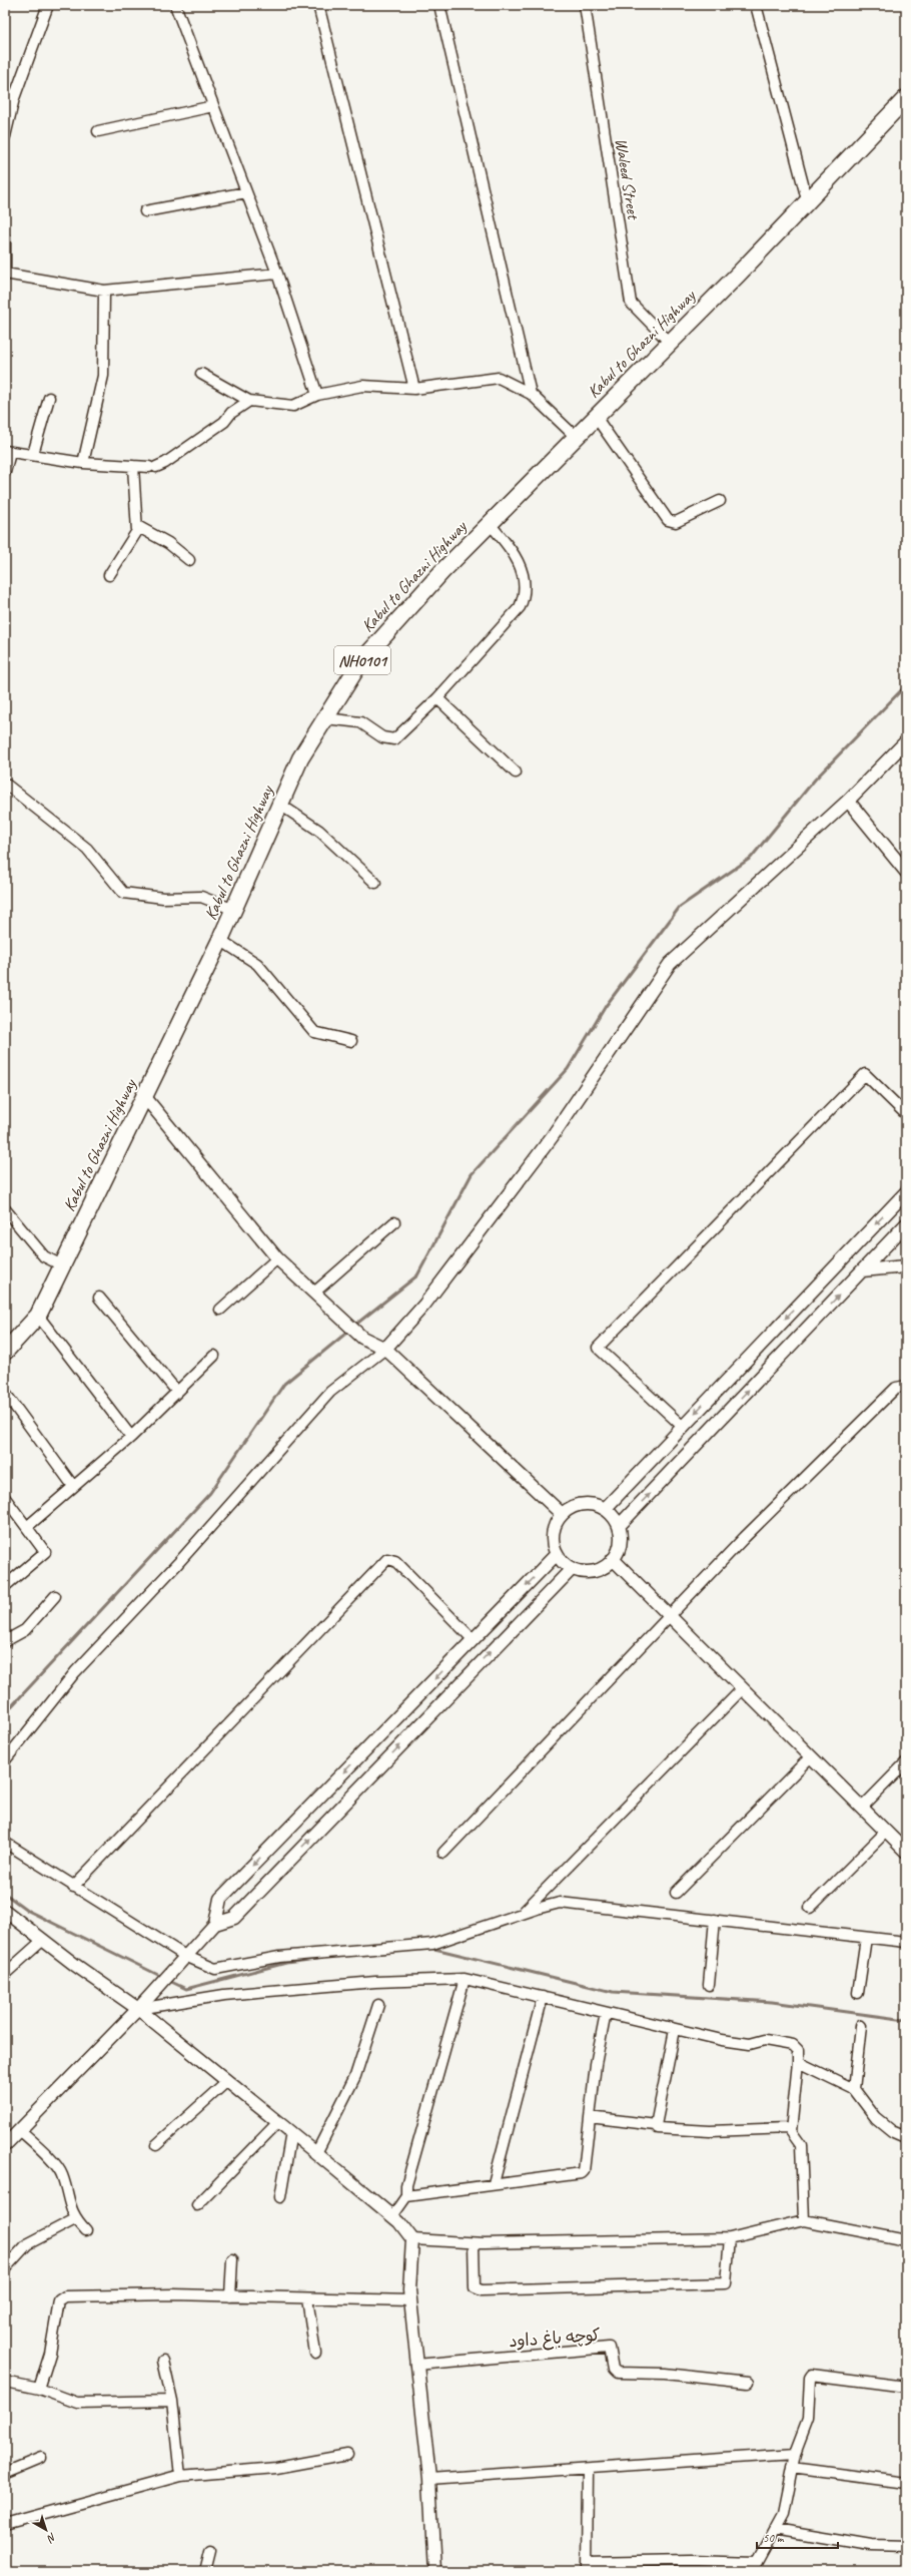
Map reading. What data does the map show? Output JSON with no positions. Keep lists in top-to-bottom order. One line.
{"streets":{"highway":["Kabul to Ghazni Highway","NH0101"],"street":["Waleed Street","کوچه باغ داود"]},"crossings":[["Waleed Street","Kabul to Ghazni Highway"]],"scale_bar":"50 m","north":"bottom right"}
